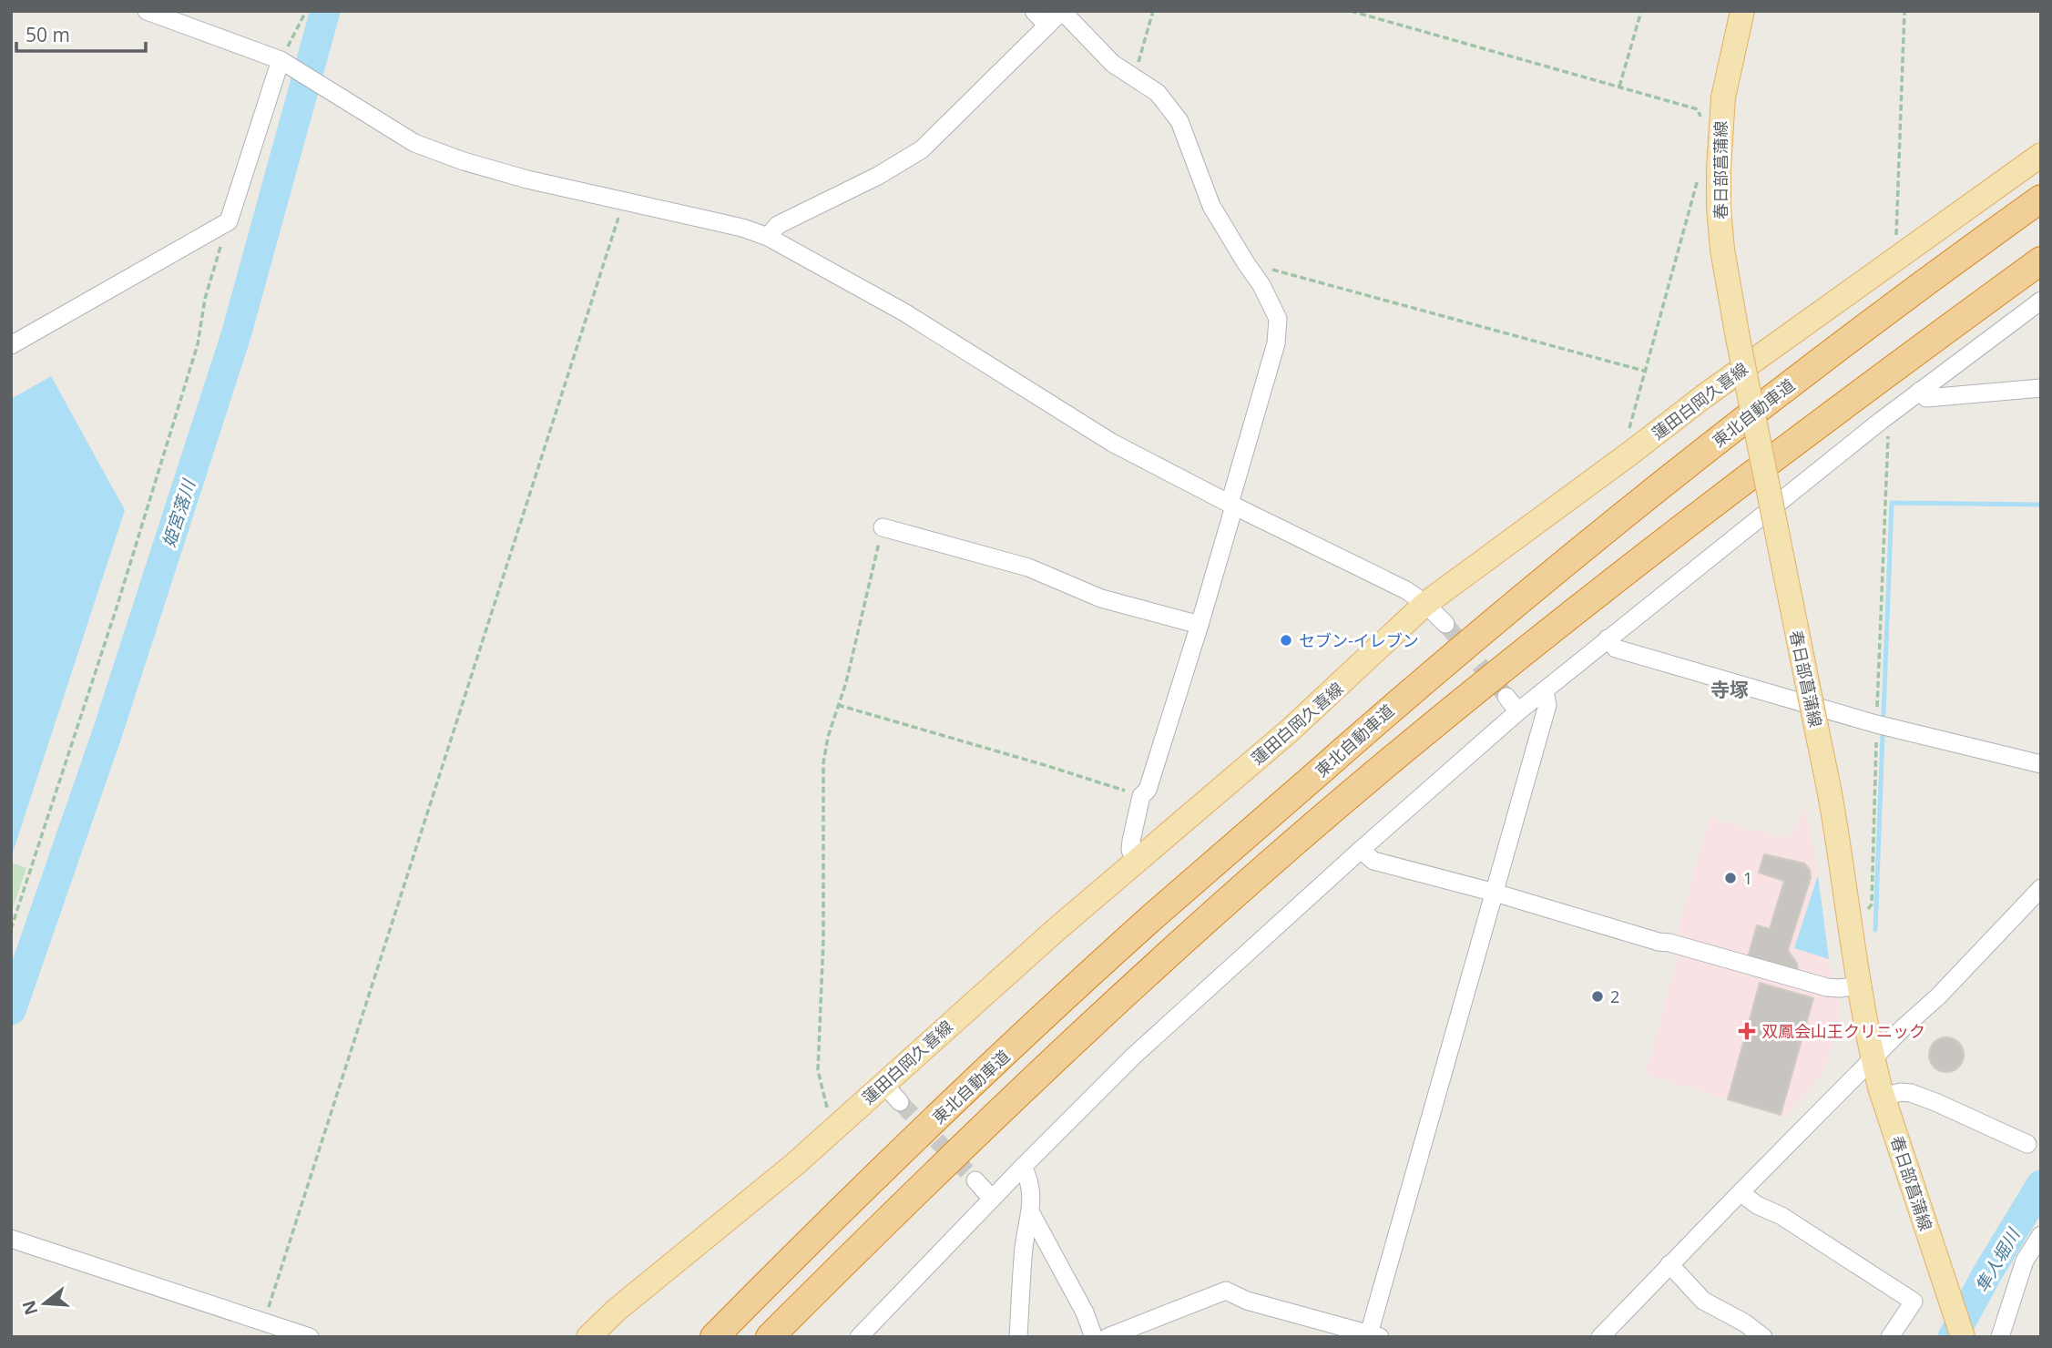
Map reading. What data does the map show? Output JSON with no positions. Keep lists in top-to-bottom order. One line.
{"streets":{"highway":["東北自動車道"],"main road":["春日部菖蒲線","蓮田白岡久喜線"]},"districts":["寺塚"],"water":["姫宮落川","隼人堀川"],"places":{"other":["セブン-イレブン","1","2"],"health":["双鳳会山王クリニック"]},"scale_bar":"50 m","north":"left"}
